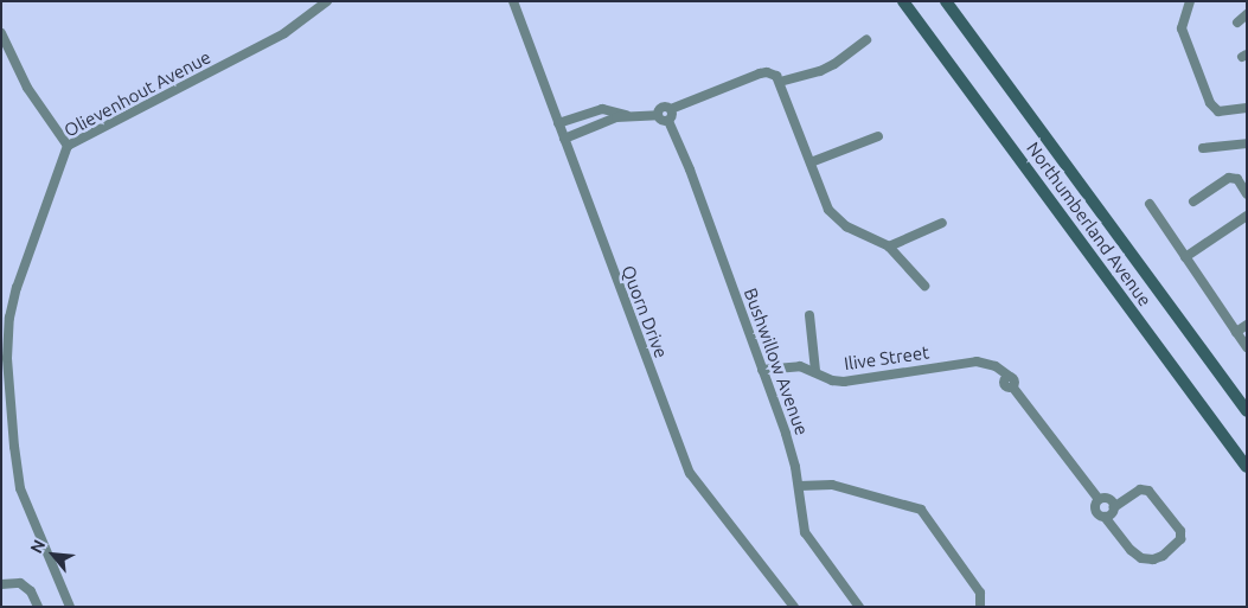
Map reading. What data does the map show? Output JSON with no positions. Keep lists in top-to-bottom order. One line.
{"streets":{"main road":["Northumberland Avenue"],"street":["Olievenhout Avenue","Quorn Drive","Ilive Street","Bushwillow Avenue"]},"crossings":[["Ilive Street","Bushwillow Avenue"]],"north":"top left"}
